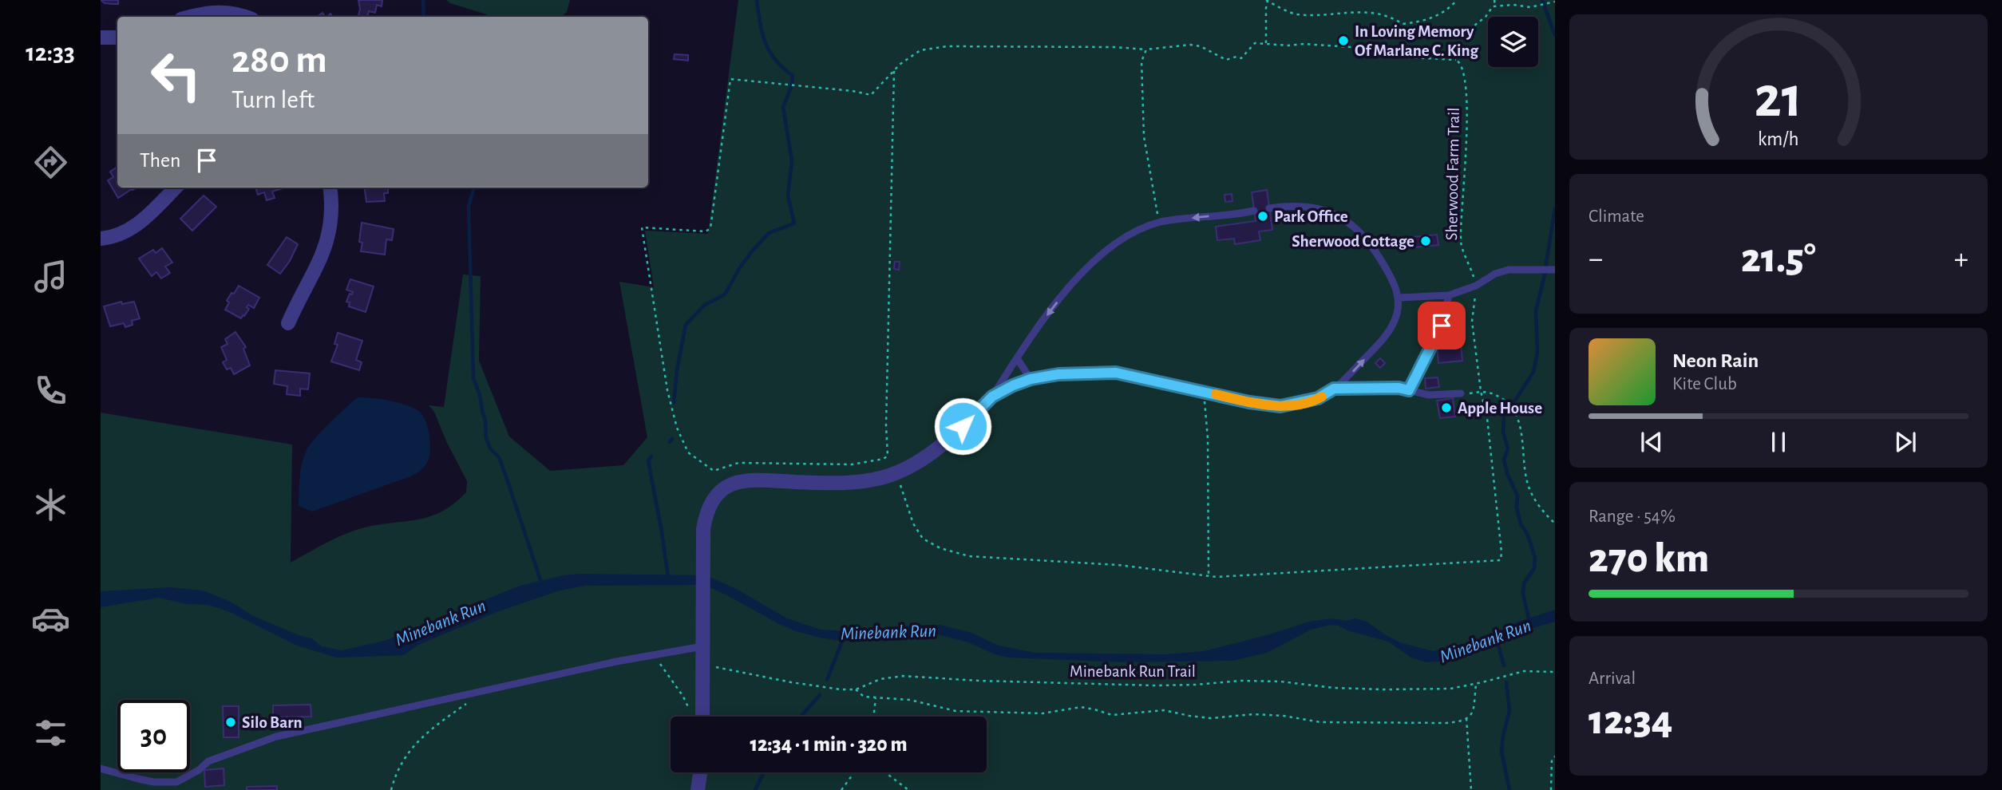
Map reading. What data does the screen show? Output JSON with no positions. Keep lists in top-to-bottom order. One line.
{"streets":{"path":["Sherwood Farm Trail","Minebank Run Trail"]},"water":["Minebank Run"],"places":["In Loving Memory Of Marlane C. King","Park Office","Sherwood Cottage","Apple House","Silo Barn"],"page":{"tabs":"12:33","turn":["280 m","Turn left"],"then":"Then","tile":["Climate",["Range · 54%","270 km"],["Arrival","12:34"]],"heat":["−","21.5°","+"],"song":["Neon Rain","Kite Club"],"limit":"30","trip":"12:34 · 1 min · 320 m","gauge":["21","km/h"]}}
